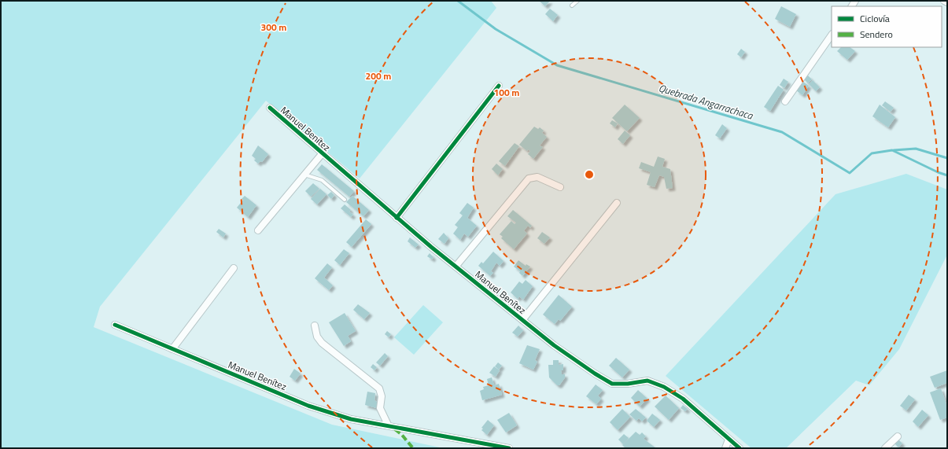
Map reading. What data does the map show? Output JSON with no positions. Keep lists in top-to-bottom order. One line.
{"streets":{"street":["Manuel Benítez"]},"water":["Quebrada Angarrachaca"],"legend":["Ciclovía","Sendero"],"rings":["300 m","200 m","100 m"]}
